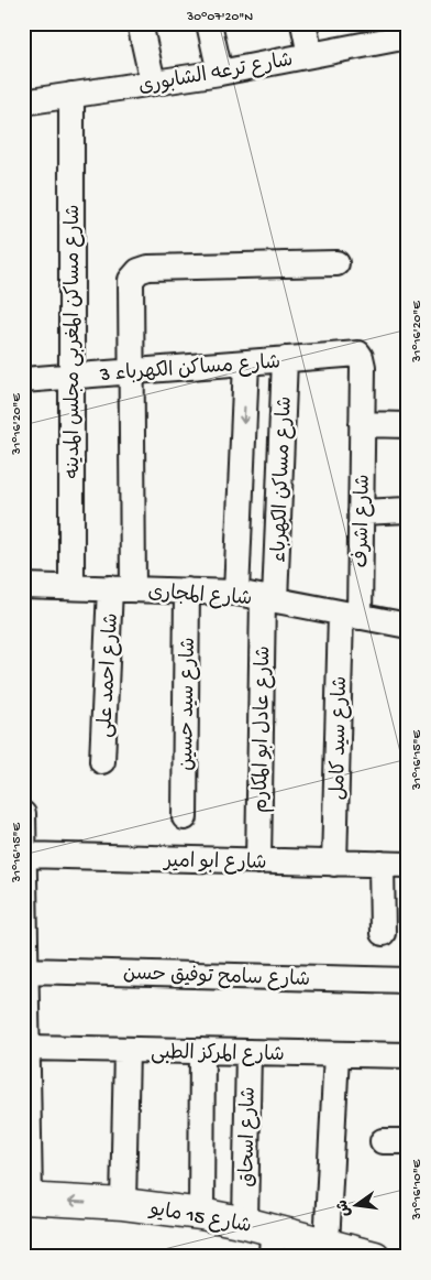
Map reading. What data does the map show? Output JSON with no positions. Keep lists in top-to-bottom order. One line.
{"streets":{"main road":["شارع 15 مايو"],"street":["شارع ترعه الشابورى","شارع مساكن المغربى مجلس المدينه","شارع مساكن الكهرباء 3","شارع مساكن الكهرباء","شارع اشرف","شارع المجارى","شارع احمد على","شارع سيد حسين","شارع عادل ابو المكارم","شارع سيد كامل","شارع ابو امير","شارع سامح توفيق حسن","شارع المركز الطبى","شارع اسحاق"]},"crossings":[["شارع ترعه الشابورى","شارع مساكن المغربى مجلس المدينه"],["شارع مساكن المغربى مجلس المدينه","شارع مساكن الكهرباء 3"],["شارع مساكن المغربى مجلس المدينه","شارع المجارى"],["شارع مساكن الكهرباء 3","شارع مساكن الكهرباء"],["شارع مساكن الكهرباء 3","شارع اشرف"],["شارع مساكن الكهرباء 3","شارع احمد على"],["شارع مساكن الكهرباء","شارع المجارى"],["شارع مساكن الكهرباء","شارع عادل ابو المكارم"],["شارع اشرف","شارع المجارى"],["شارع اشرف","شارع سيد كامل"],["شارع المجارى","شارع احمد على"],["شارع المجارى","شارع سيد حسين"],["شارع المجارى","شارع عادل ابو المكارم"],["شارع المجارى","شارع سيد كامل"],["شارع عادل ابو المكارم","شارع ابو امير"],["شارع سيد كامل","شارع ابو امير"],["شارع المركز الطبى","شارع اسحاق"],["شارع اسحاق","شارع 15 مايو"]],"north":"left","coordinates":["30°07'20\"N","31°16'20\"E","31°16'15\"E","31°16'10\"E"]}
